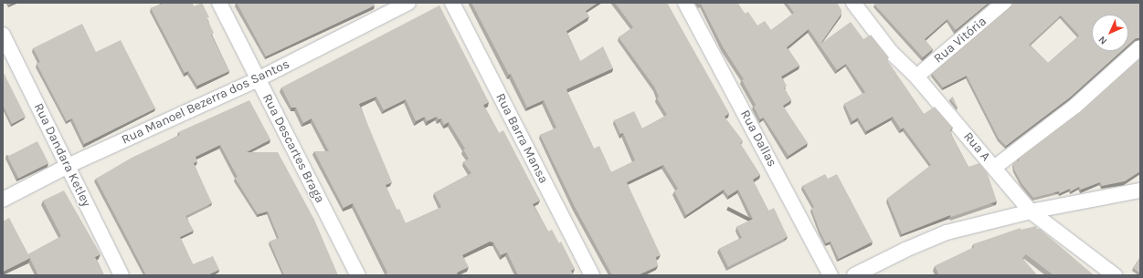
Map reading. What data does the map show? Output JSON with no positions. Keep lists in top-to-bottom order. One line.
{"streets":{"street":["Rua Vitória","Rua Manoel Bezerra dos Santos","Rua Barra Mansa","Rua Dallas","Rua A","Rua Descartes Braga","Rua Dandara Ketley"]},"crossings":[["Rua Vitória","Rua A"],["Rua Manoel Bezerra dos Santos","Rua Descartes Braga"],["Rua Manoel Bezerra dos Santos","Rua Dandara Ketley"]],"north":"bottom left"}
